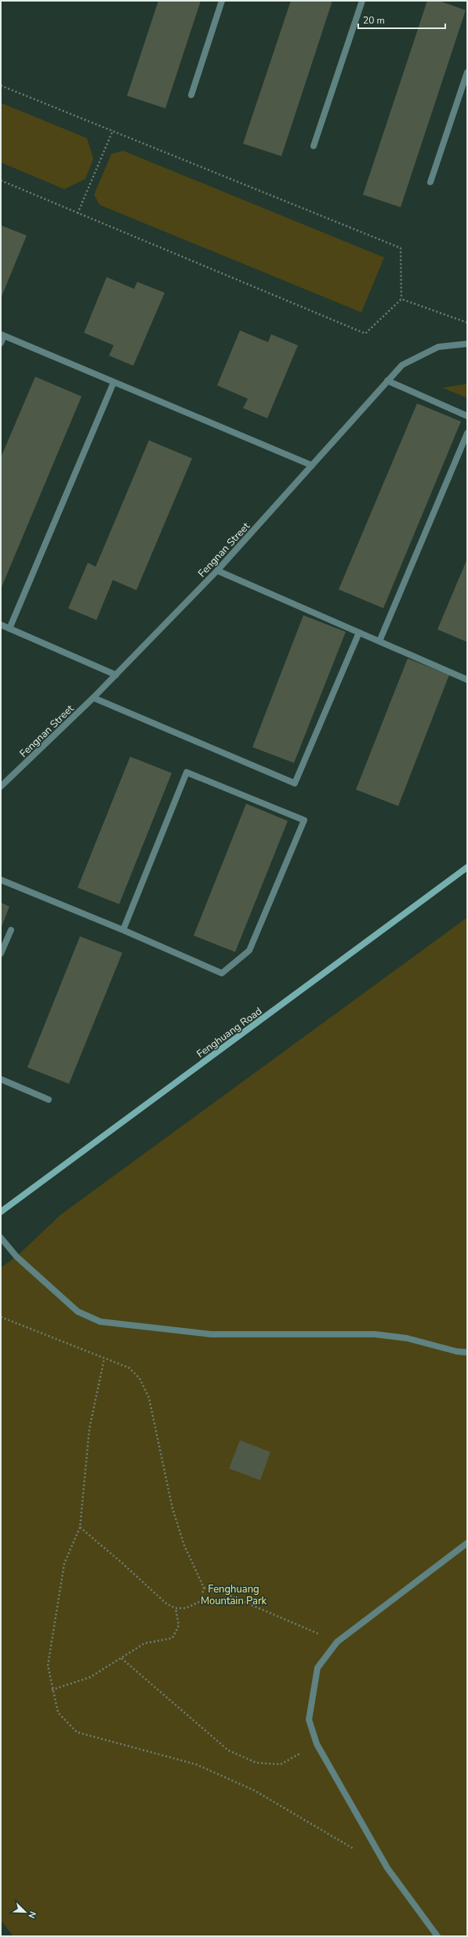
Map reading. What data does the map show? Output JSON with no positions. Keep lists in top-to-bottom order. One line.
{"streets":{"street":["Fengnan Street","Fenghuang Road"]},"parks":["Fenghuang Mountain Park"],"scale_bar":"20 m","north":"bottom right"}
